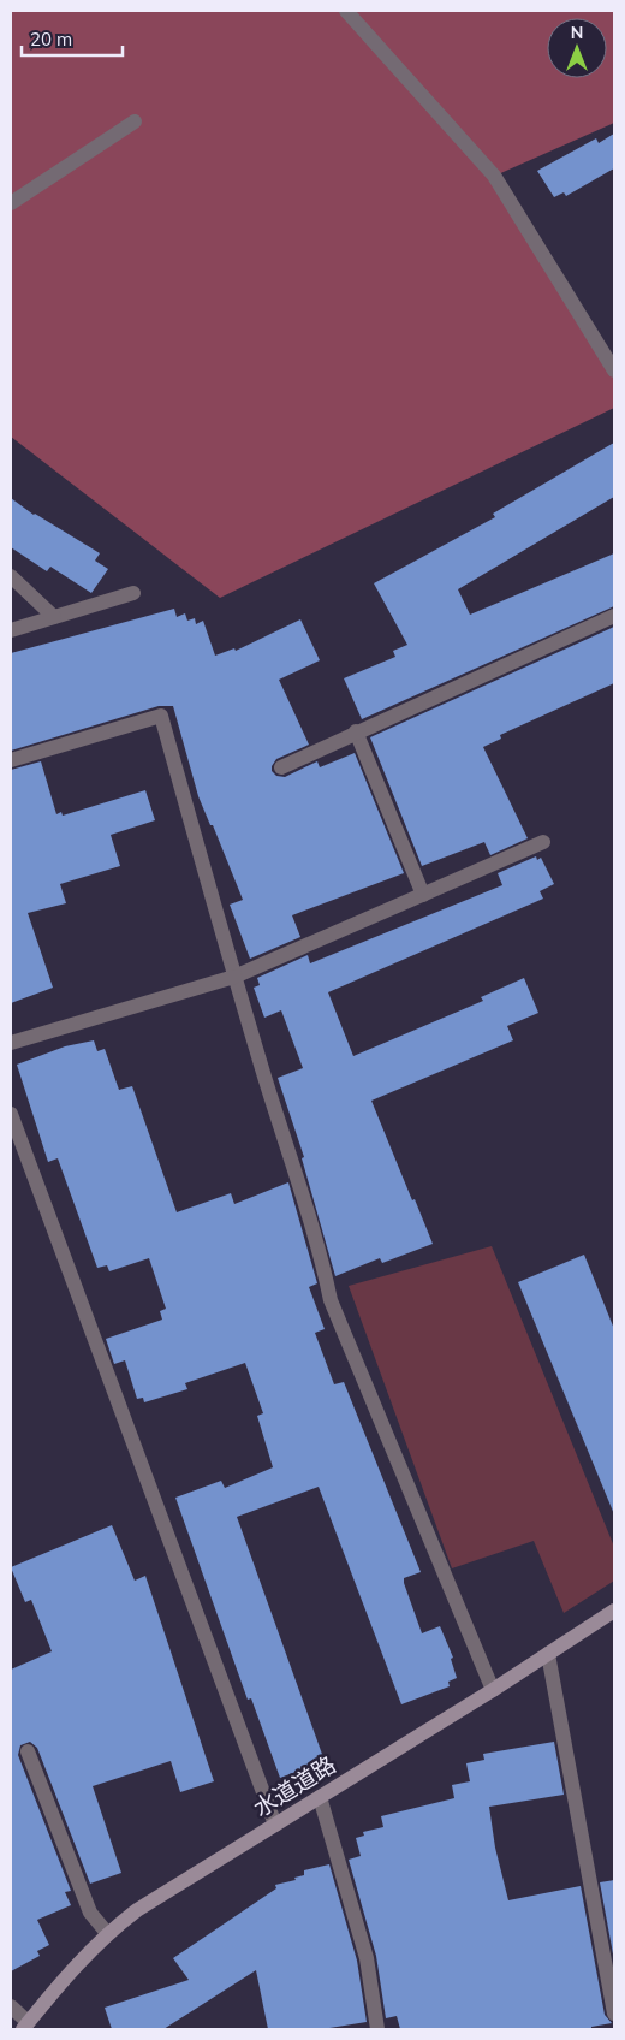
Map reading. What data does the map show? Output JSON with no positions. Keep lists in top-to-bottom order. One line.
{"streets":{"street":["水道道路"]},"scale_bar":"20 m","north":"top"}
